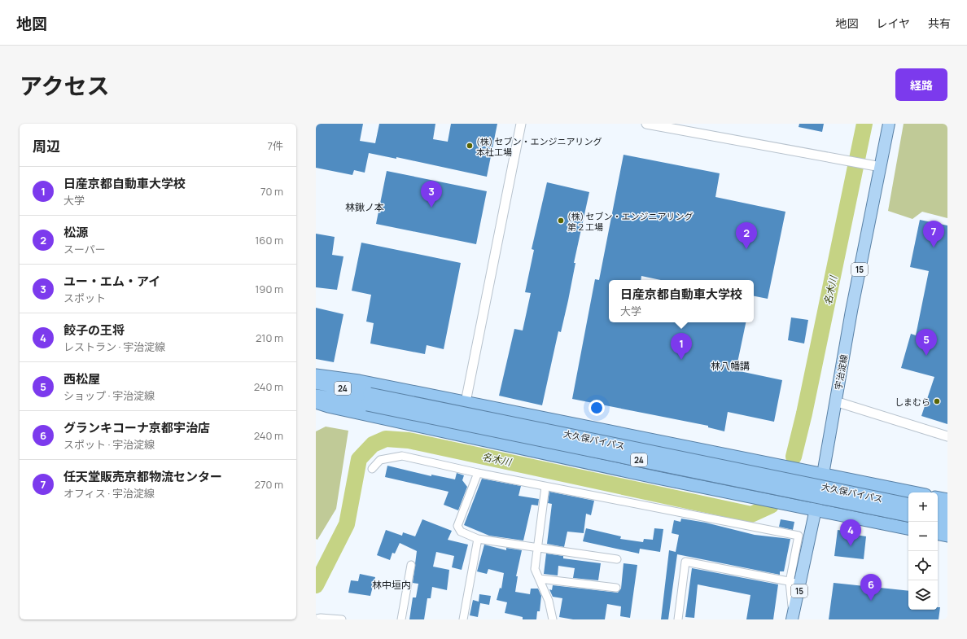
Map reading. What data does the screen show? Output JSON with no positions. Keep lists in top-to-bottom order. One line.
{"streets":{"highway":["24","大久保バイパス"],"main road":["15","宇治淀線"]},"districts":["林鍬ノ本","林八幡講","林中垣内"],"water":["名木川"],"places":["(株) セブン・エンジニアリング 本社工場","(株) セブン・エンジニアリング 第２工場","しまむら"],"page":{"header":"地図","nav":["地図","レイヤ","共有"],"title":"アクセス","buttons":"経路","heading":["周辺","7件"],"list":[{"mark":"1","name":"日産京都自動車大学校","note":"大学","value":"70 m"},{"mark":"2","name":"松源","note":"スーパー","value":"160 m"},{"mark":"3","name":"ユー・エム・アイ","note":"スポット","value":"190 m"},{"mark":"4","name":"餃子の王将","note":"レストラン · 宇治淀線","value":"210 m"},{"mark":"5","name":"西松屋","note":"ショップ · 宇治淀線","value":"240 m"},{"mark":"6","name":"グランキコーナ京都宇治店","note":"スポット · 宇治淀線","value":"240 m"},{"mark":"7","name":"任天堂販売京都物流センター","note":"オフィス · 宇治淀線","value":"270 m"}],"pins":["3","7","2","5","1","4","6"],"popup":["日産京都自動車大学校","大学"],"map_buttons":["+","−"]}}
